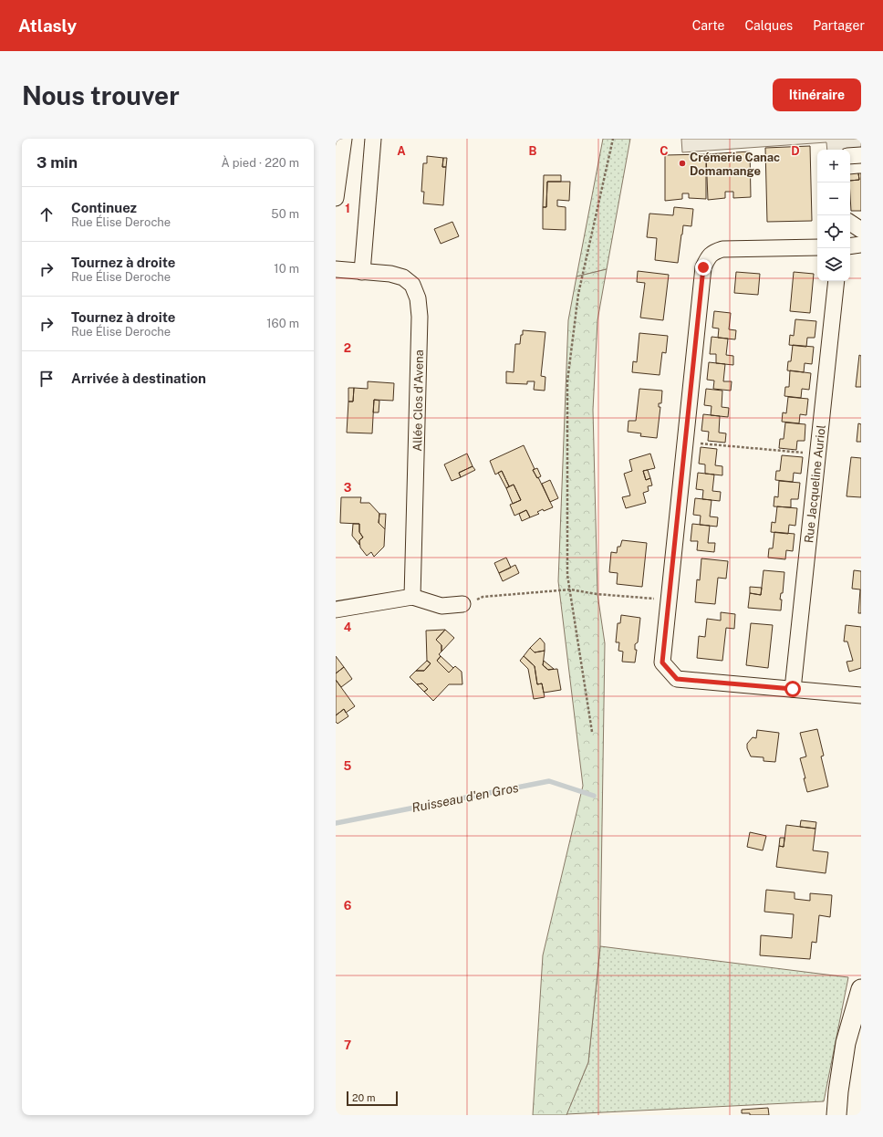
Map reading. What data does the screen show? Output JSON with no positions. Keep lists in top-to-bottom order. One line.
{"streets":{"street":["Allée Clos d'Avena","Rue Jacqueline Auriol"]},"water":["Ruisseau d'en Gros"],"places":["Crémerie Canac Domamange"],"scale_bar":"20 m","page":{"header":"Atlasly","nav":["Carte","Calques","Partager"],"buttons":"Itinéraire","title":"Nous trouver","heading":["3 min","À pied · 220 m"],"map_buttons":["+","−"],"list":[["Continuez","Rue Élise Deroche","50 m"],["Tournez à droite","Rue Élise Deroche","10 m"],["Tournez à droite","Rue Élise Deroche","160 m"],"Arrivée à destination"],"scale":"20 m"},"grid":{"columns":["A","B","C","D"],"rows":["1","2","3","4","5","6","7"]}}
